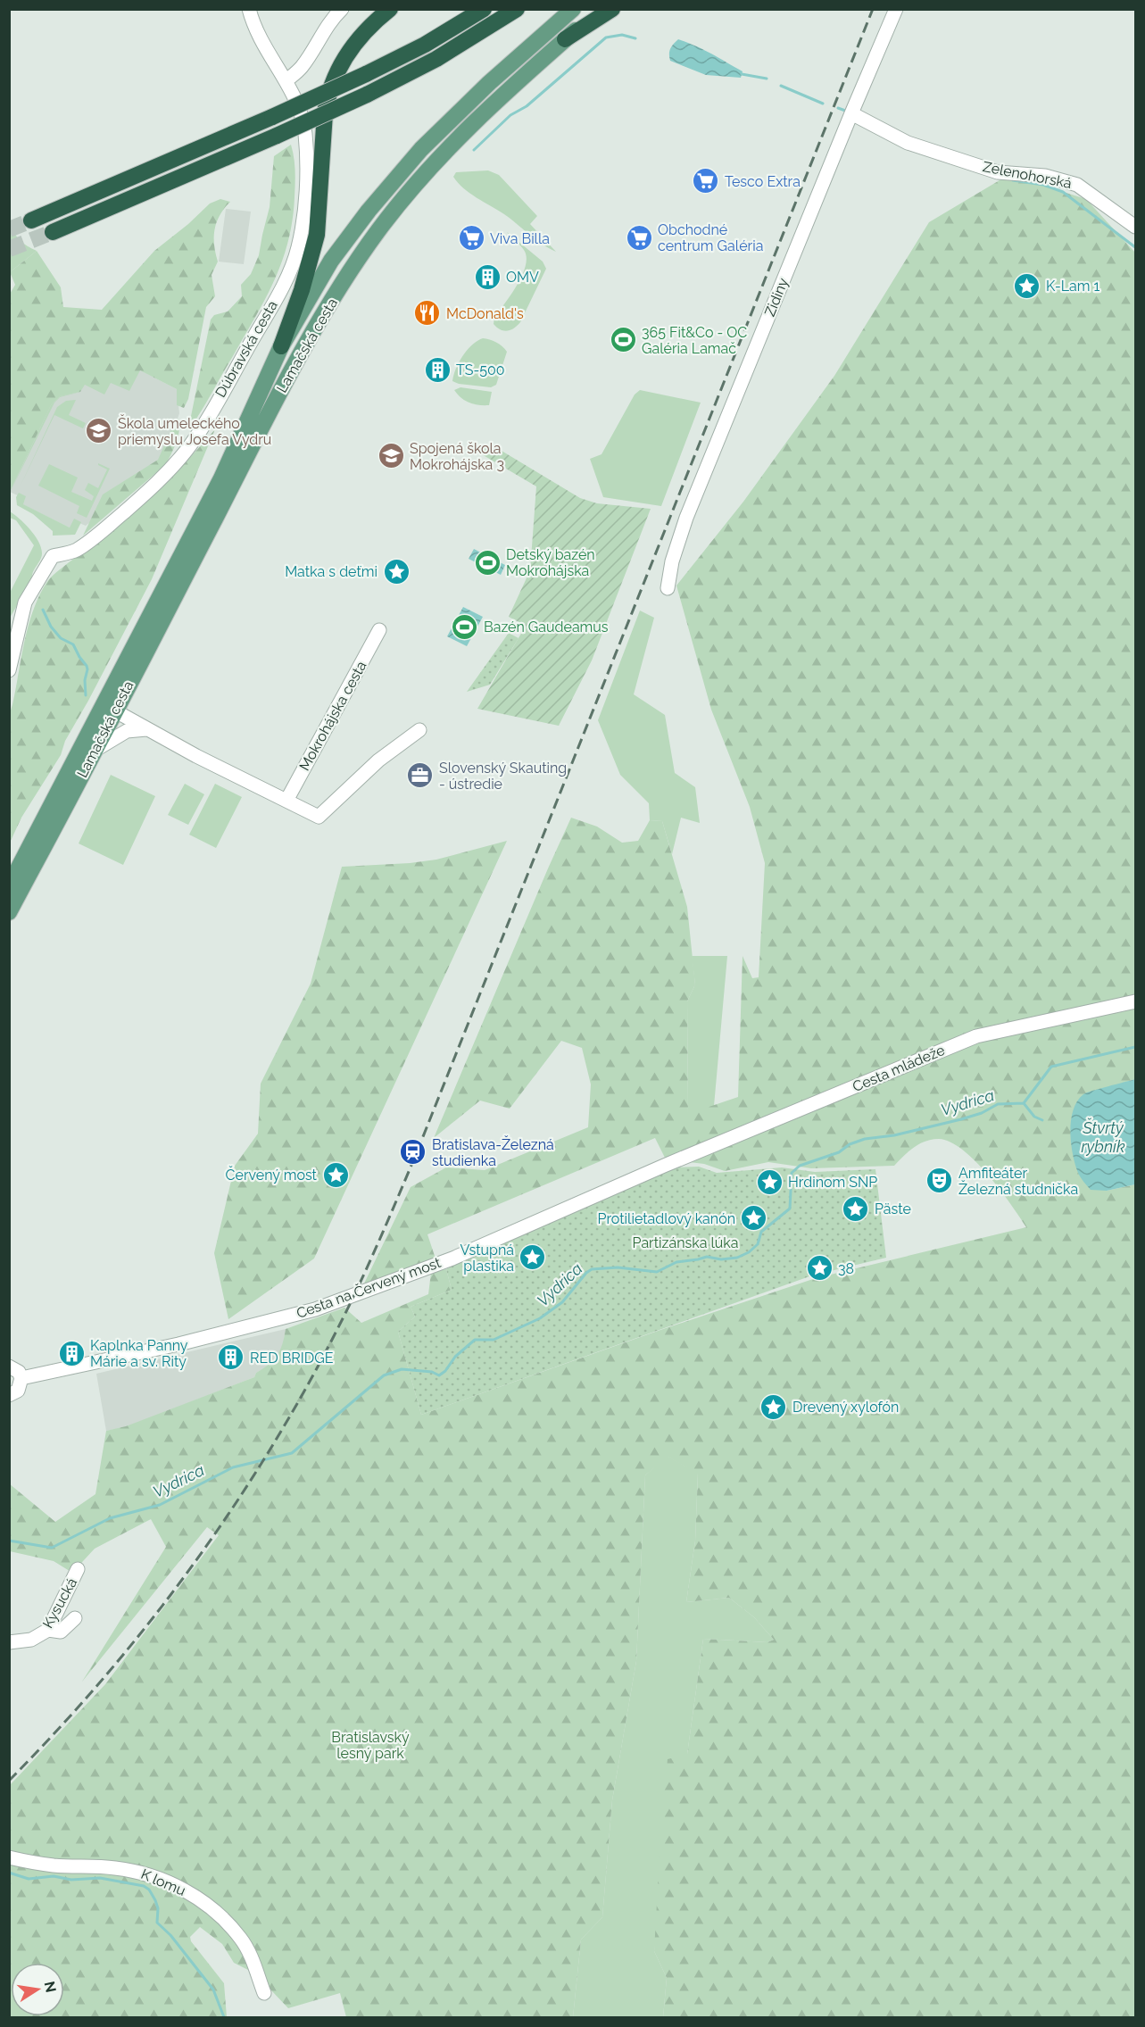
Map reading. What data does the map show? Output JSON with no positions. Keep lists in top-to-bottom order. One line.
{"streets":{"main road":["Lamačská cesta"],"street":["Zelenohorská","Zidiny","Dúbravská cesta","Mokrohájska cesta","Cesta mládeže","Cesta na Červený most","Kysucká","K lomu"]},"crossings":[["Zelenohorská","Zidiny"],["Cesta mládeže","Cesta na Červený most"]],"water":["Vydrica","Štvrtý rybník"],"parks":["Partizánska lúka","Bratislavský lesný park"],"places":{"supermarket":["Tesco Extra","Obchodné centrum Galéria","Viva Billa"],"building":["OMV","TS-500","Kaplnka Panny Márie a sv. Rity","RED BRIDGE"],"place":["K-Lam 1","Matka s deťmi","Červený most","Hrdinom SNP","Päste","Protilietadlový kanón","Vstupná plastika","38","Drevený xylofón"],"restaurant":["McDonald's"],"sports":["365 Fit&Co - OC Galéria Lamač","Detský bazén Mokrohájska","Bazén Gaudeamus"],"school or university":["Škola umeleckého priemyslu Josefa Vydru","Spojená škola Mokrohájska 3"],"office":["Slovenský Skauting - ústredie"],"station":["Bratislava-Železná studienka"],"theatre":["Amfiteáter Železná studnička"]},"north":"right"}
